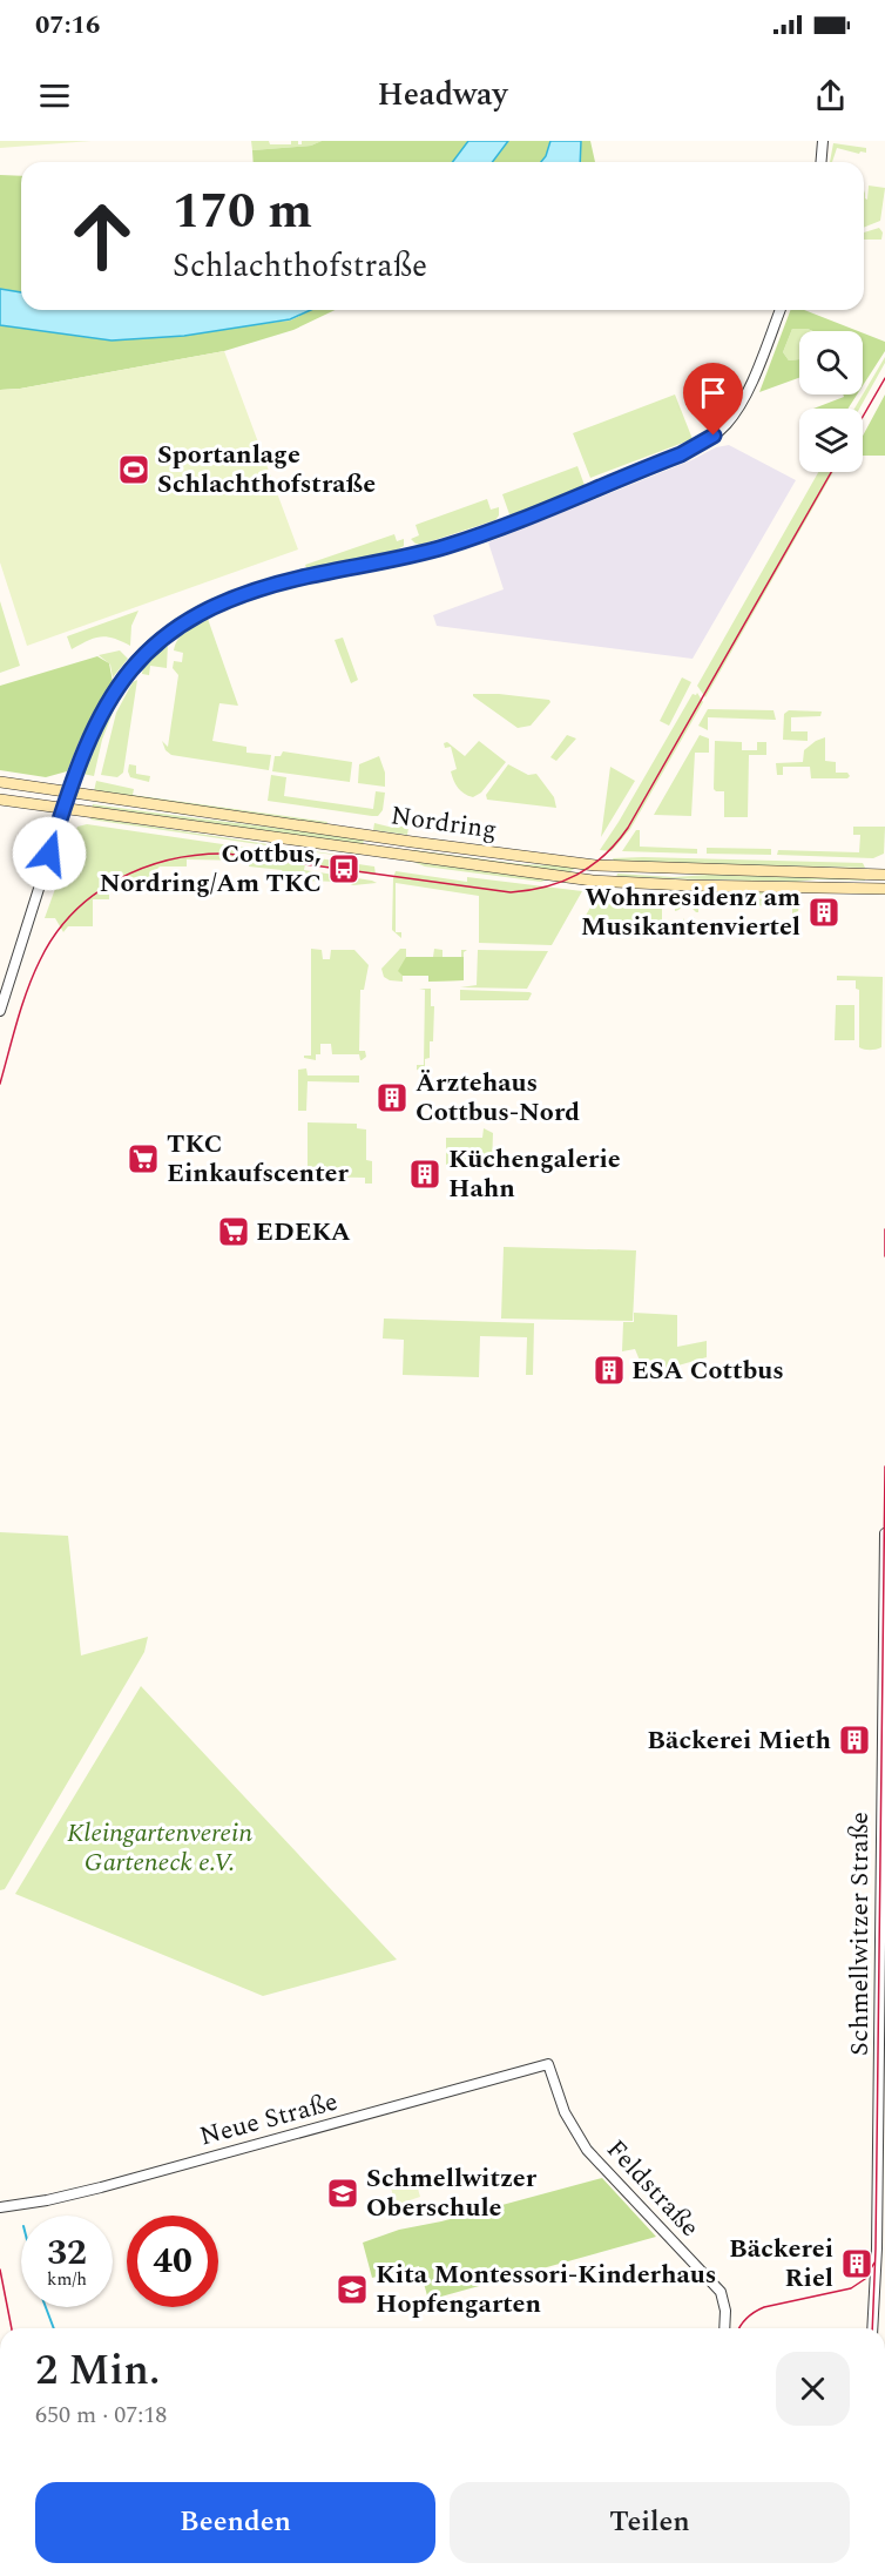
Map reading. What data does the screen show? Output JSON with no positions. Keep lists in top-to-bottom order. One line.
{"streets":{"main road":["Nordring"],"street":["Schmellwitzer Straße","Neue Straße","Feldstraße"]},"crossings":[["Neue Straße","Feldstraße"]],"parks":["Kleingartenverein Garteneck e.V."],"places":{"sports":["Sportanlage Schlachthofstraße"],"bus stop":["Cottbus, Nordring/Am TKC"],"building":["Wohnresidenz am Musikantenviertel","Ärztehaus Cottbus-Nord","Küchengalerie Hahn","ESA Cottbus","Bäckerei Mieth","Bäckerei Riel"],"supermarket":["TKC Einkaufscenter","EDEKA"],"school or university":["Schmellwitzer Oberschule","Kita Montessori-Kinderhaus Hopfengarten"]},"page":{"status":"07:16","header":"Headway","turn":["170 m","Schlachthofstraße"],"speed":"32 km/h","limit":"40","heading":["2 Min.","650 m · 07:18"],"buttons":["Beenden","Teilen"]}}
